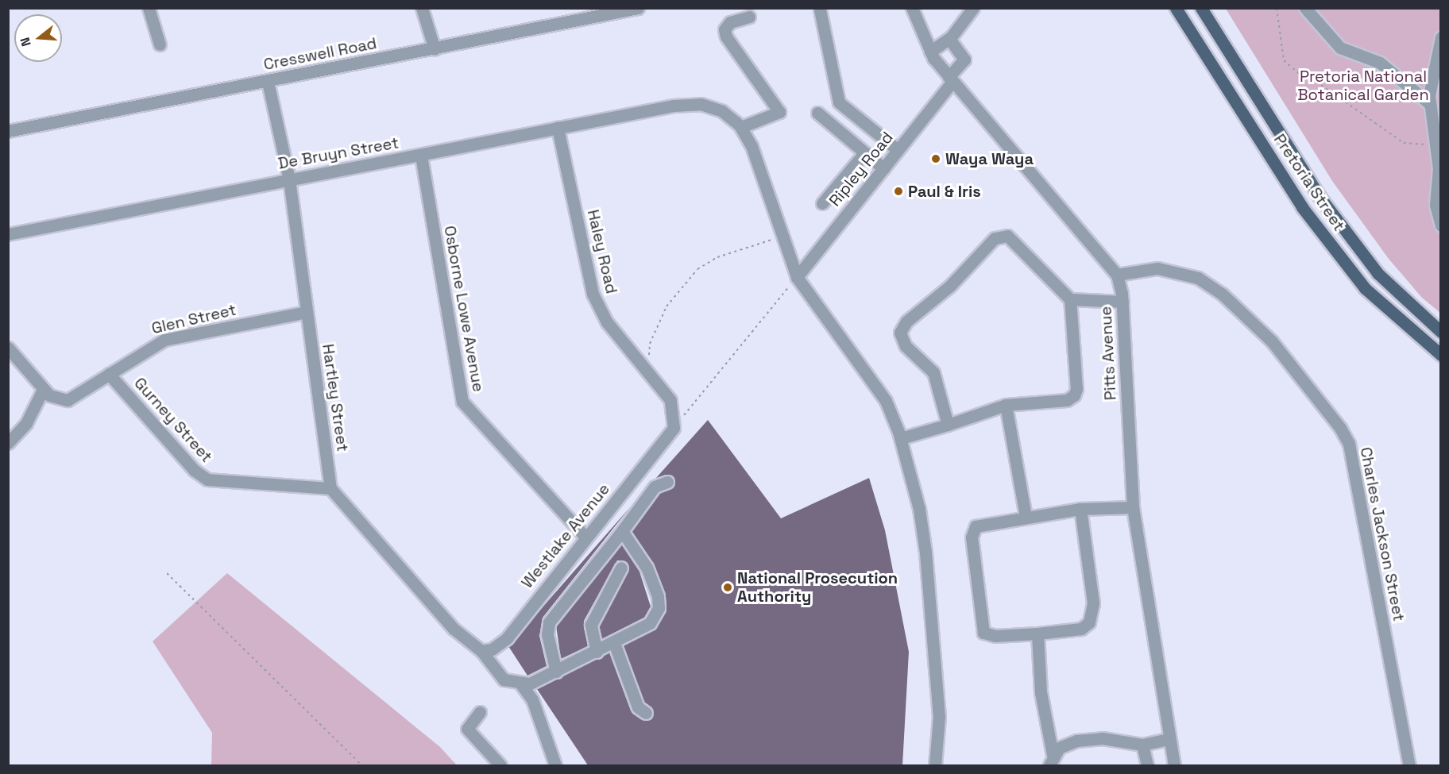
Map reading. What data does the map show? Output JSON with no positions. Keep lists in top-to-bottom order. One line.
{"streets":{"main road":["Pretoria Street"],"street":["Cresswell Road","De Bruyn Street","Ripley Road","Haley Road","Osborne Lowe Avenue","Glen Street","Pitts Avenue","Hartley Street","Gurney Street","Charles Jackson Street","Westlake Avenue"]},"crossings":[["Cresswell Road","Hartley Street"],["De Bruyn Street","Haley Road"],["De Bruyn Street","Osborne Lowe Avenue"],["De Bruyn Street","Hartley Street"],["Ripley Road","Pitts Avenue"],["Haley Road","Westlake Avenue"],["Osborne Lowe Avenue","Westlake Avenue"],["Glen Street","Hartley Street"],["Glen Street","Gurney Street"],["Pitts Avenue","Charles Jackson Street"],["Hartley Street","Gurney Street"]],"parks":["Pretoria National Botanical Garden"],"places":["Waya Waya","Paul & Iris","National Prosecution Authority"],"north":"left"}
